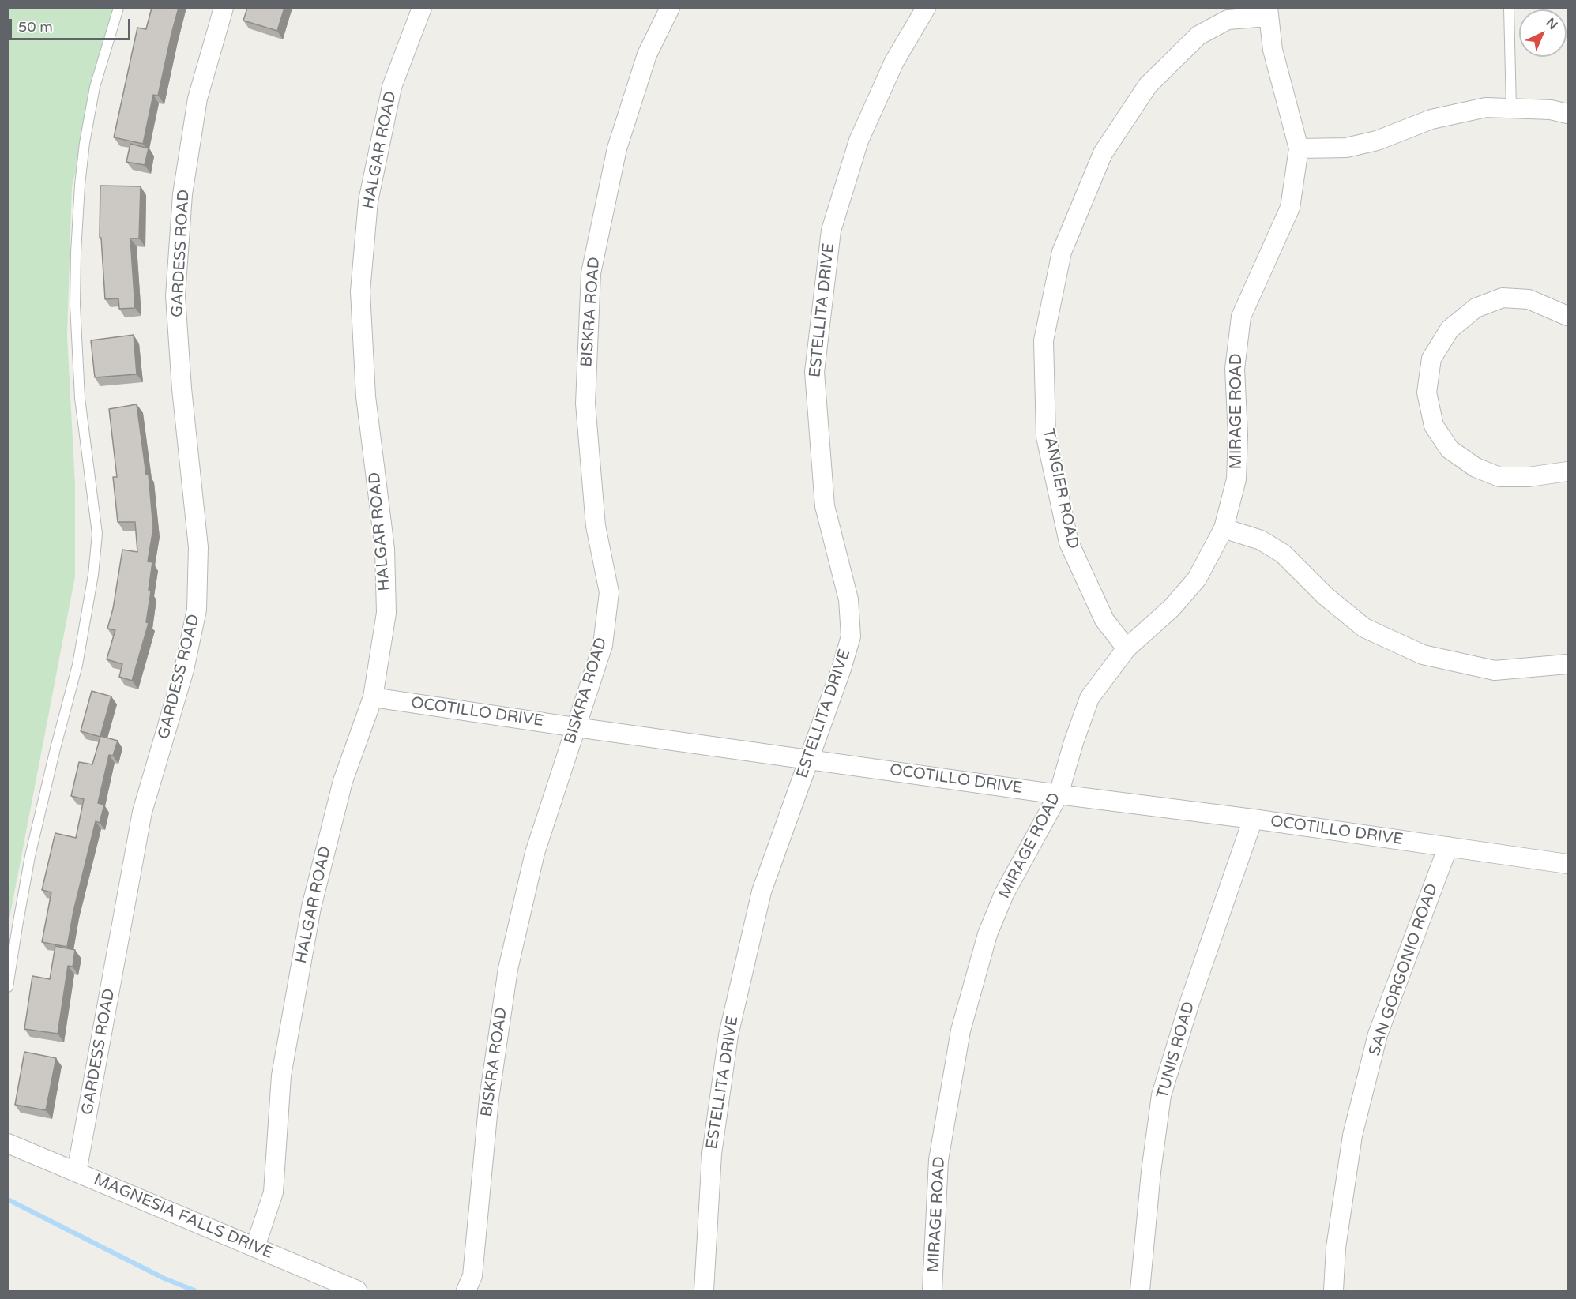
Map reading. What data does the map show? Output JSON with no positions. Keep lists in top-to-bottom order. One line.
{"streets":{"street":["HALGAR ROAD","GARDESS ROAD","ESTELLITA DRIVE","BISKRA ROAD","MIRAGE ROAD","TANGIER ROAD","OCOTILLO DRIVE","SAN GORGONIO ROAD","TUNIS ROAD","MAGNESIA FALLS DRIVE"]},"crossings":[["HALGAR ROAD","OCOTILLO DRIVE"],["HALGAR ROAD","MAGNESIA FALLS DRIVE"],["GARDESS ROAD","MAGNESIA FALLS DRIVE"],["ESTELLITA DRIVE","OCOTILLO DRIVE"],["BISKRA ROAD","OCOTILLO DRIVE"],["MIRAGE ROAD","TANGIER ROAD"],["MIRAGE ROAD","OCOTILLO DRIVE"],["OCOTILLO DRIVE","SAN GORGONIO ROAD"],["OCOTILLO DRIVE","TUNIS ROAD"]],"scale_bar":"50 m","north":"top right"}
